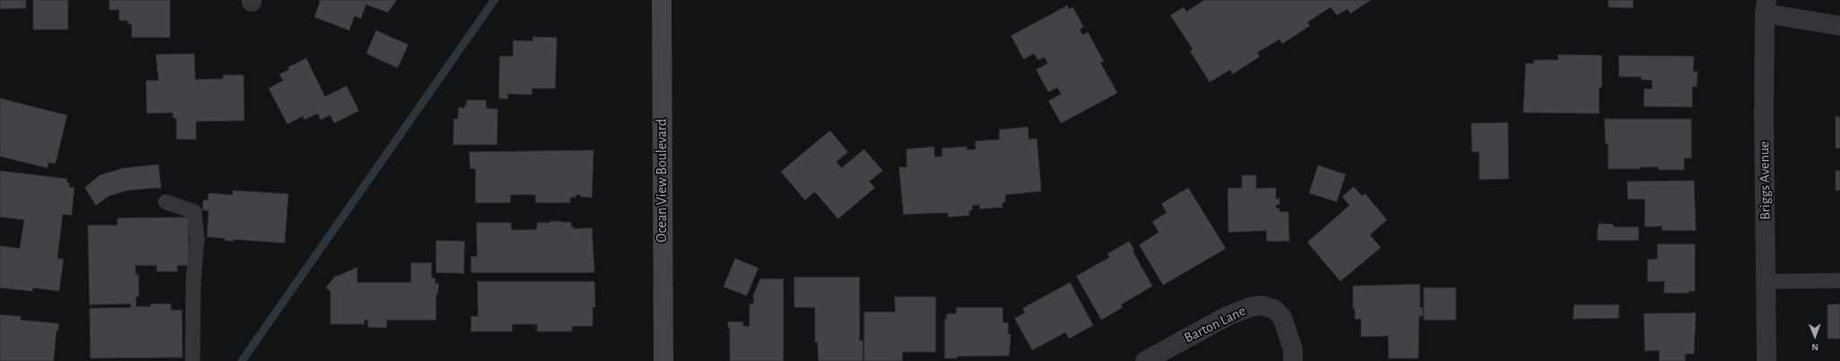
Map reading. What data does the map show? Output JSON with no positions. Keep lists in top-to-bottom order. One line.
{"streets":{"main road":["Ocean View Boulevard"],"street":["Briggs Avenue","Barton Lane"]},"north":"bottom"}
